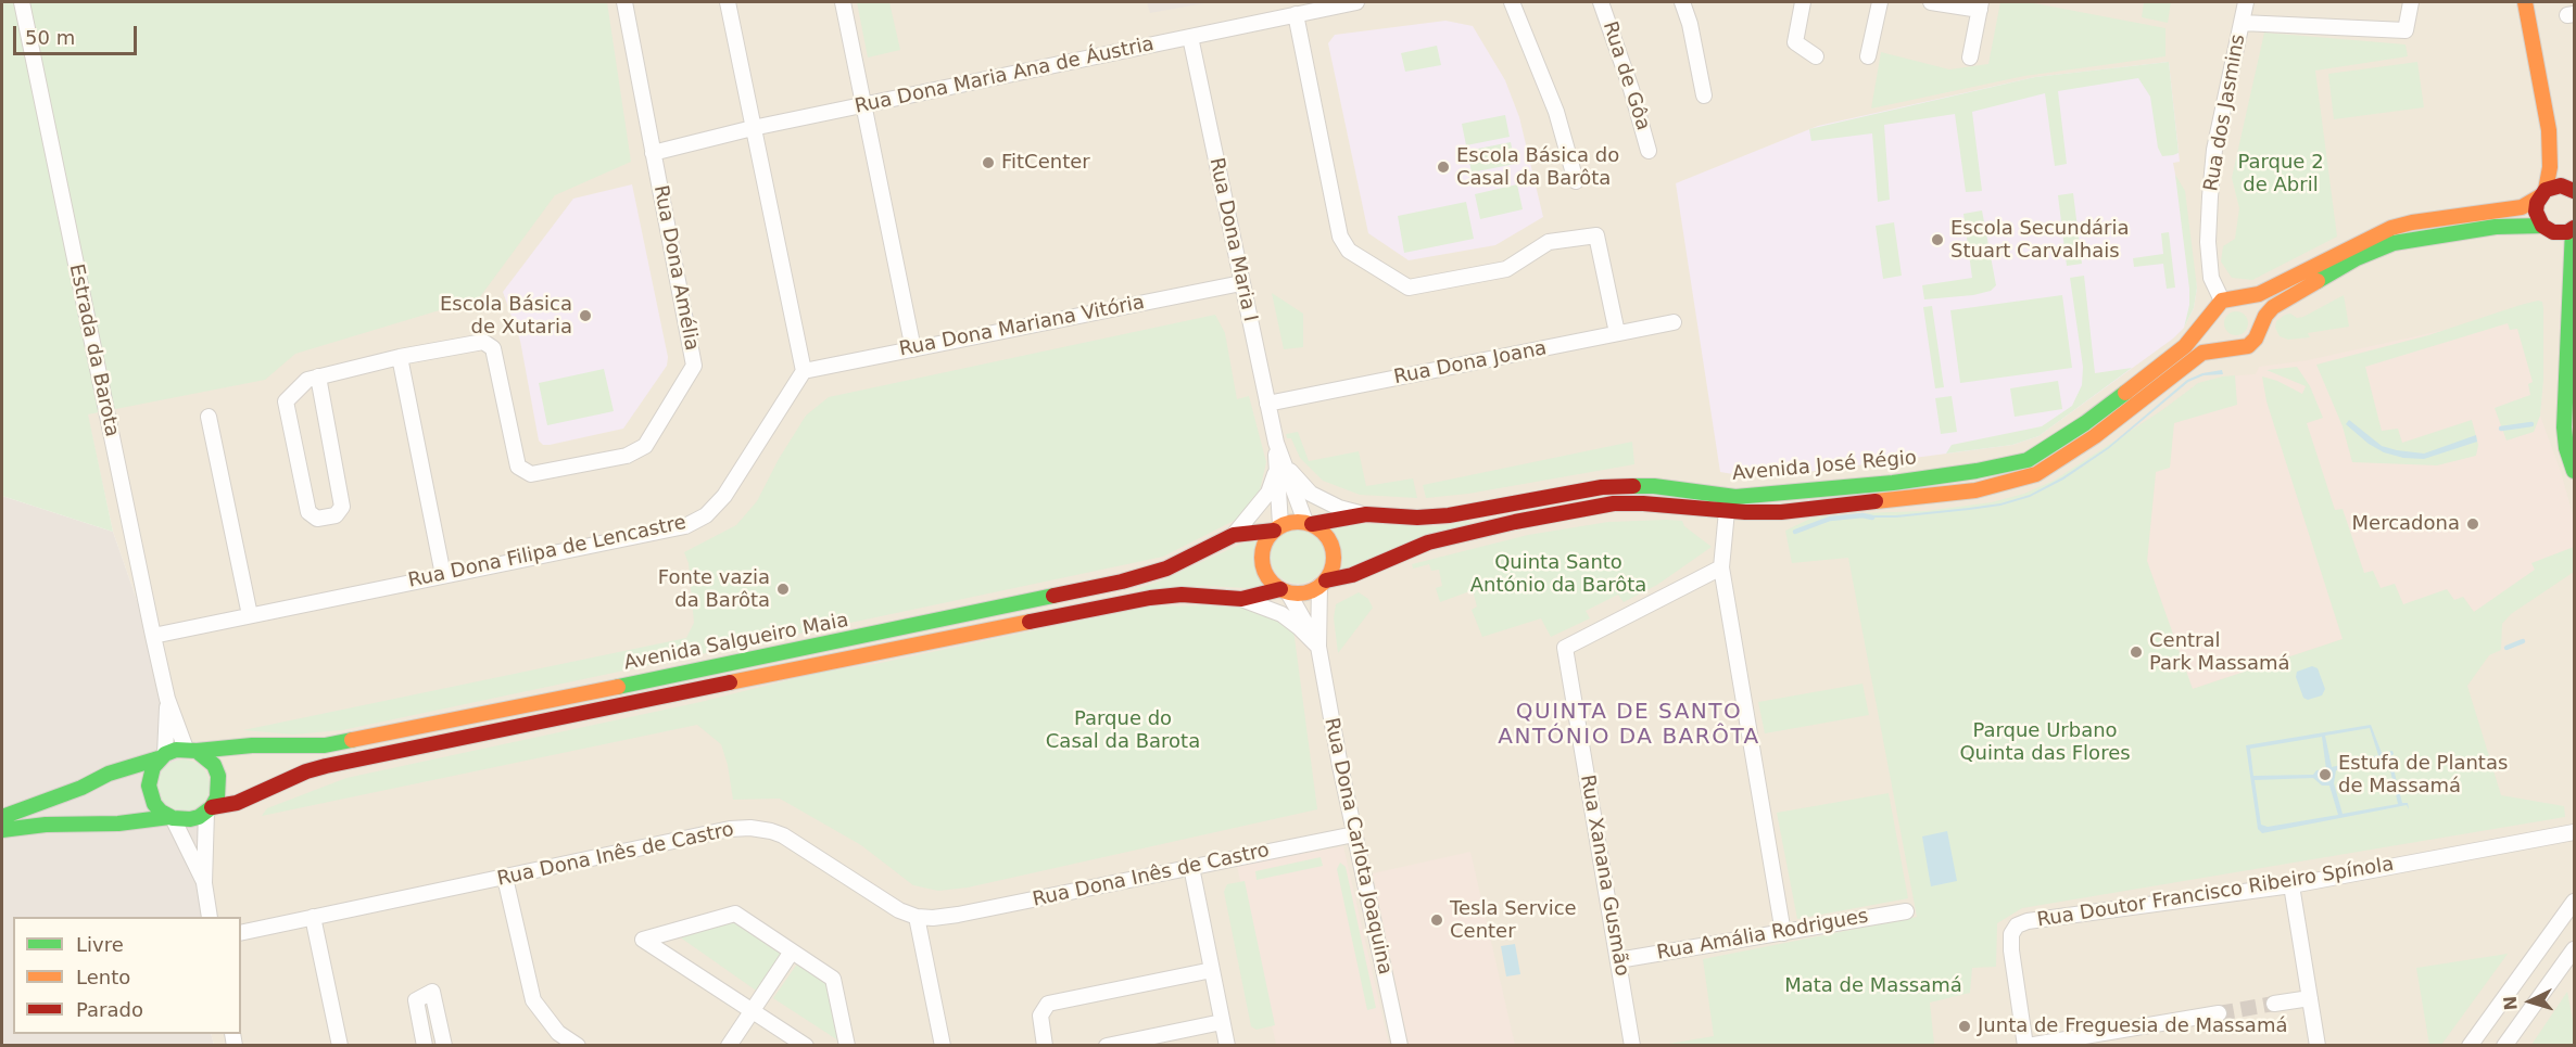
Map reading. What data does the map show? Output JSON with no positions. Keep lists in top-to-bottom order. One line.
{"streets":{"street":["Rua Dona Maria Ana de Áustria","Rua de Gôa","Rua dos Jasmins","Rua Dona Maria I","Rua Dona Amélia","Rua Dona Mariana Vitória","Estrada da Barota","Rua Dona Joana","Avenida José Régio","Rua Dona Filipa de Lencastre","Avenida Salgueiro Maia","Rua Dona Carlota Joaquina","Rua Dona Inês de Castro","Rua Xanana Gusmão","Rua Doutor Francisco Ribeiro Spínola","Rua Amália Rodrigues"]},"crossings":[["Rua Dona Maria Ana de Áustria","Rua Dona Maria I"],["Rua Dona Maria Ana de Áustria","Rua Dona Amélia"],["Rua dos Jasmins","Avenida José Régio"],["Rua Dona Maria I","Rua Dona Mariana Vitória"],["Rua Dona Maria I","Rua Dona Joana"],["Rua Dona Maria I","Avenida José Régio"],["Rua Dona Maria I","Avenida Salgueiro Maia"],["Rua Dona Maria I","Rua Dona Carlota Joaquina"],["Rua Dona Mariana Vitória","Rua Dona Filipa de Lencastre"],["Estrada da Barota","Rua Dona Filipa de Lencastre"],["Estrada da Barota","Avenida Salgueiro Maia"],["Avenida José Régio","Avenida Salgueiro Maia"],["Avenida José Régio","Rua Dona Carlota Joaquina"],["Avenida Salgueiro Maia","Rua Dona Carlota Joaquina"],["Rua Dona Carlota Joaquina","Rua Dona Inês de Castro"],["Rua Xanana Gusmão","Rua Amália Rodrigues"]],"districts":["QUINTA DE SANTO ANTÓNIO DA BARÔTA"],"parks":["Parque 2 de Abril","Quinta Santo António da Barôta","Parque do Casal da Barota","Parque Urbano Quinta das Flores","Mata de Massamá"],"places":["FitCenter","Escola Básica do Casal da Barôta","Escola Secundária Stuart Carvalhais","Escola Básica de Xutaria","Mercadona","Fonte vazia da Barôta","Central Park Massamá","Estufa de Plantas de Massamá","Tesla Service Center","Junta de Freguesia de Massamá"],"legend":["Livre","Lento","Parado"],"scale_bar":"50 m","north":"left"}
